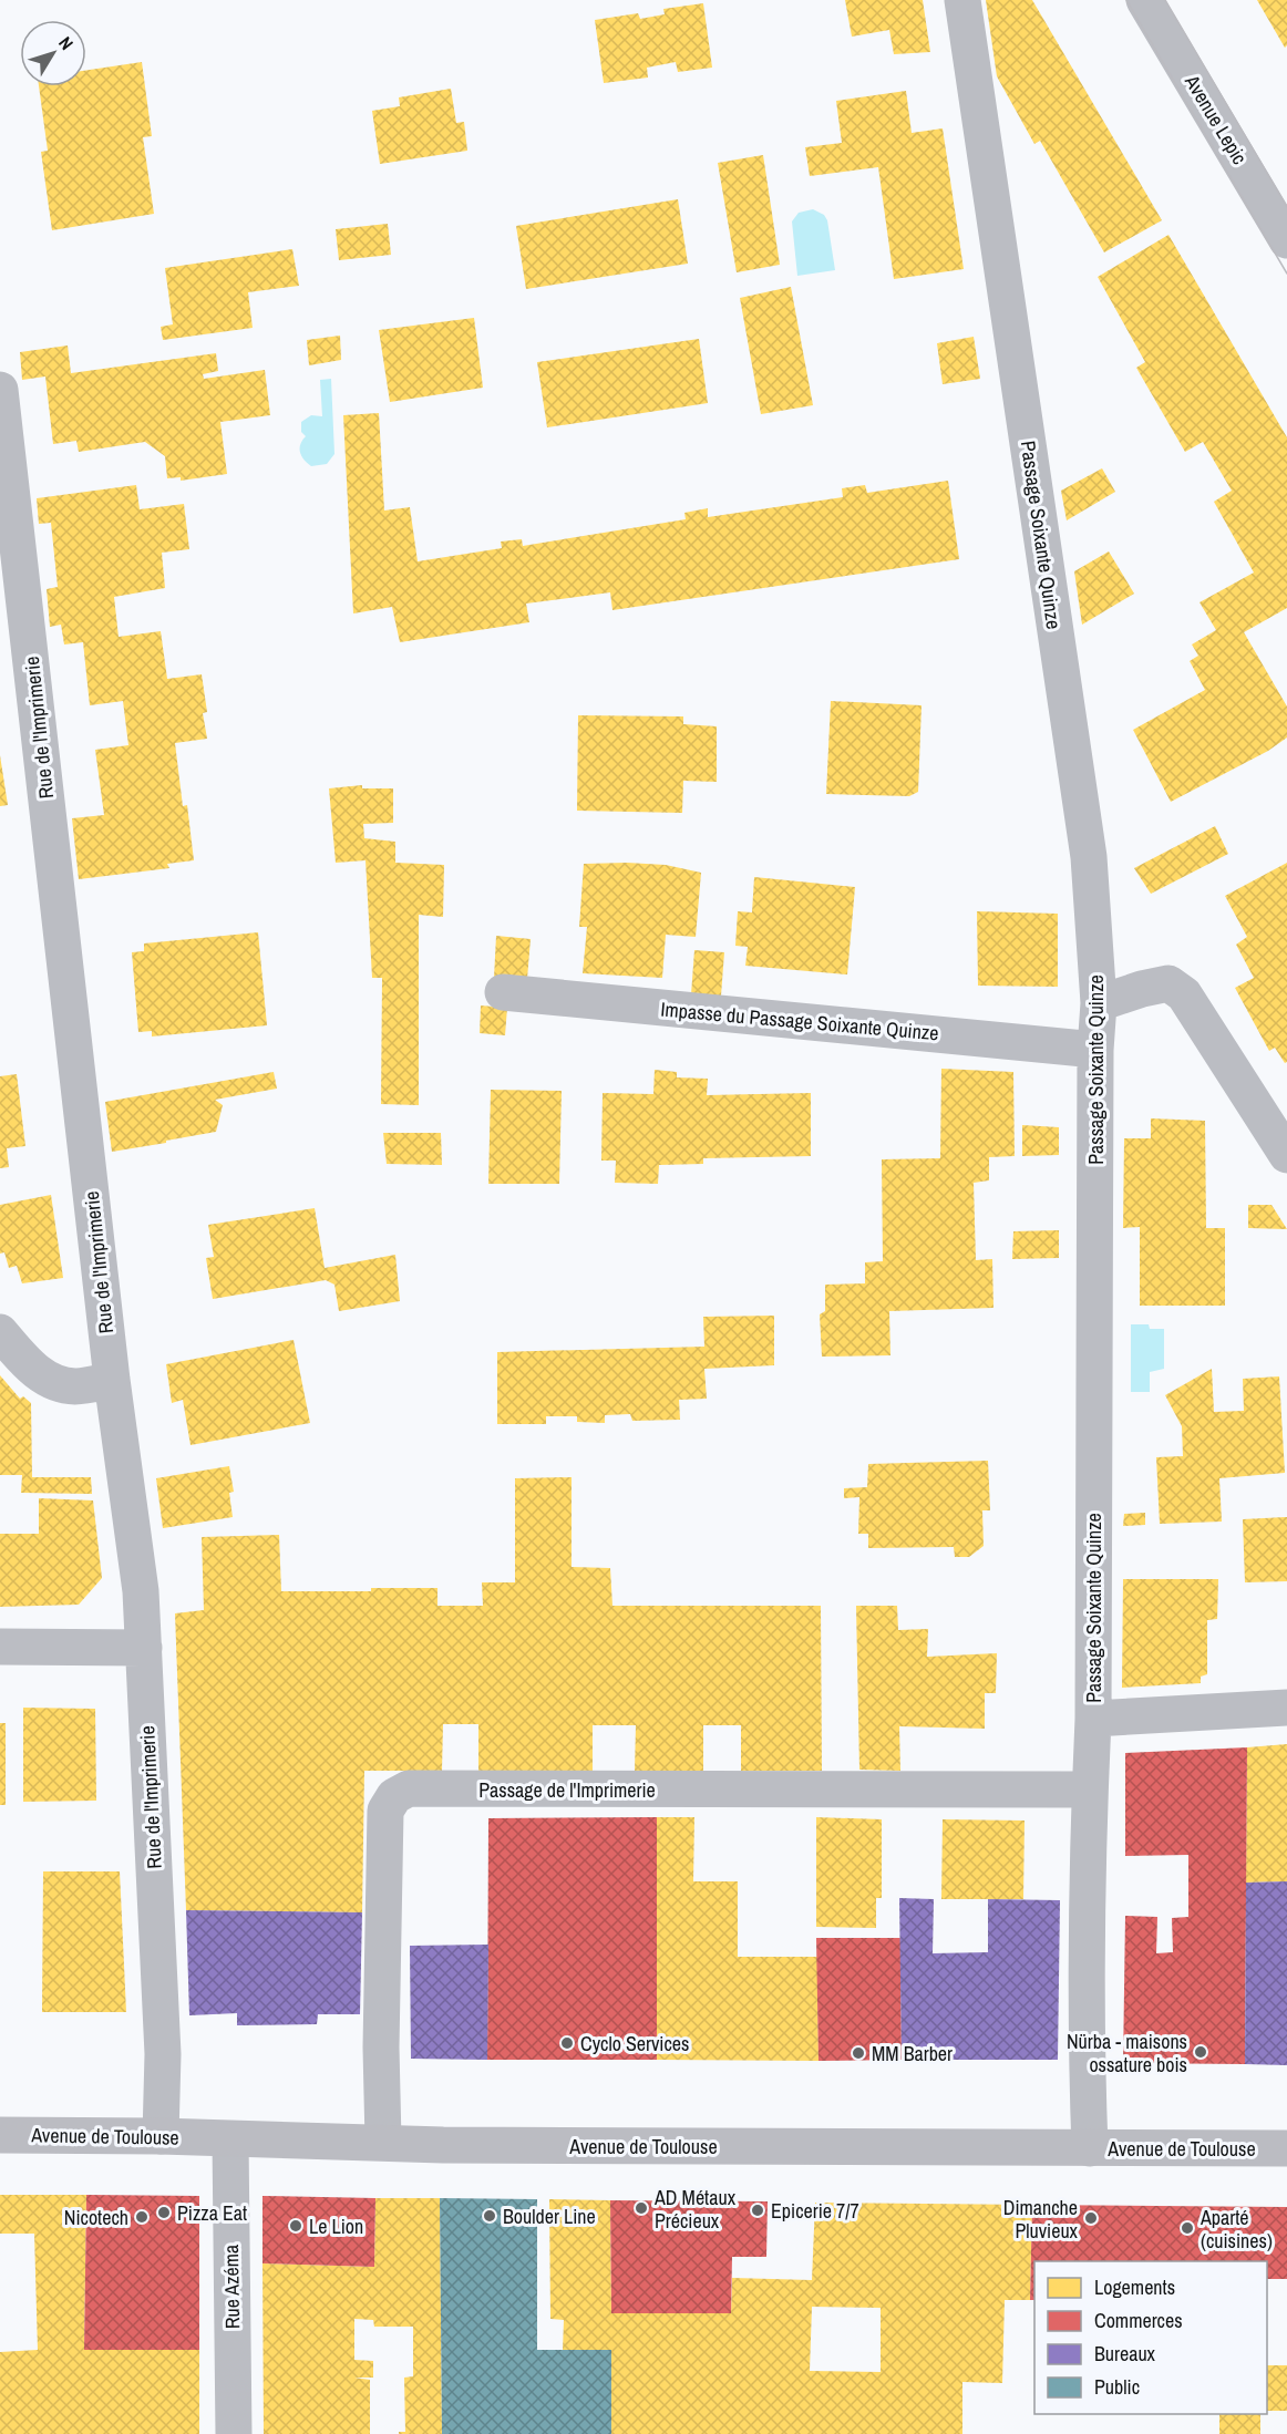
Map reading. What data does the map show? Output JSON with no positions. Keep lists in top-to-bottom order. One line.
{"streets":{"main road":["Avenue de Toulouse"],"street":["Avenue Lepic","Passage Soixante Quinze","Rue de l'Imprimerie","Impasse du Passage Soixante Quinze","Passage de l'Imprimerie","Rue Azéma"]},"crossings":[["Passage Soixante Quinze","Impasse du Passage Soixante Quinze"],["Passage Soixante Quinze","Passage de l'Imprimerie"],["Passage Soixante Quinze","Avenue de Toulouse"],["Rue de l'Imprimerie","Avenue de Toulouse"],["Passage de l'Imprimerie","Avenue de Toulouse"],["Avenue de Toulouse","Rue Azéma"]],"places":["Cyclo Services","Nürba - maisons ossature bois","MM Barber","AD Métaux Précieux","Epicerie 7/7","Pizza Eat","Boulder Line","Nicotech","Dimanche Pluvieux","Le Lion","Aparté (cuisines)"],"legend":["Logements","Commerces","Bureaux","Public"],"north":"top right"}
